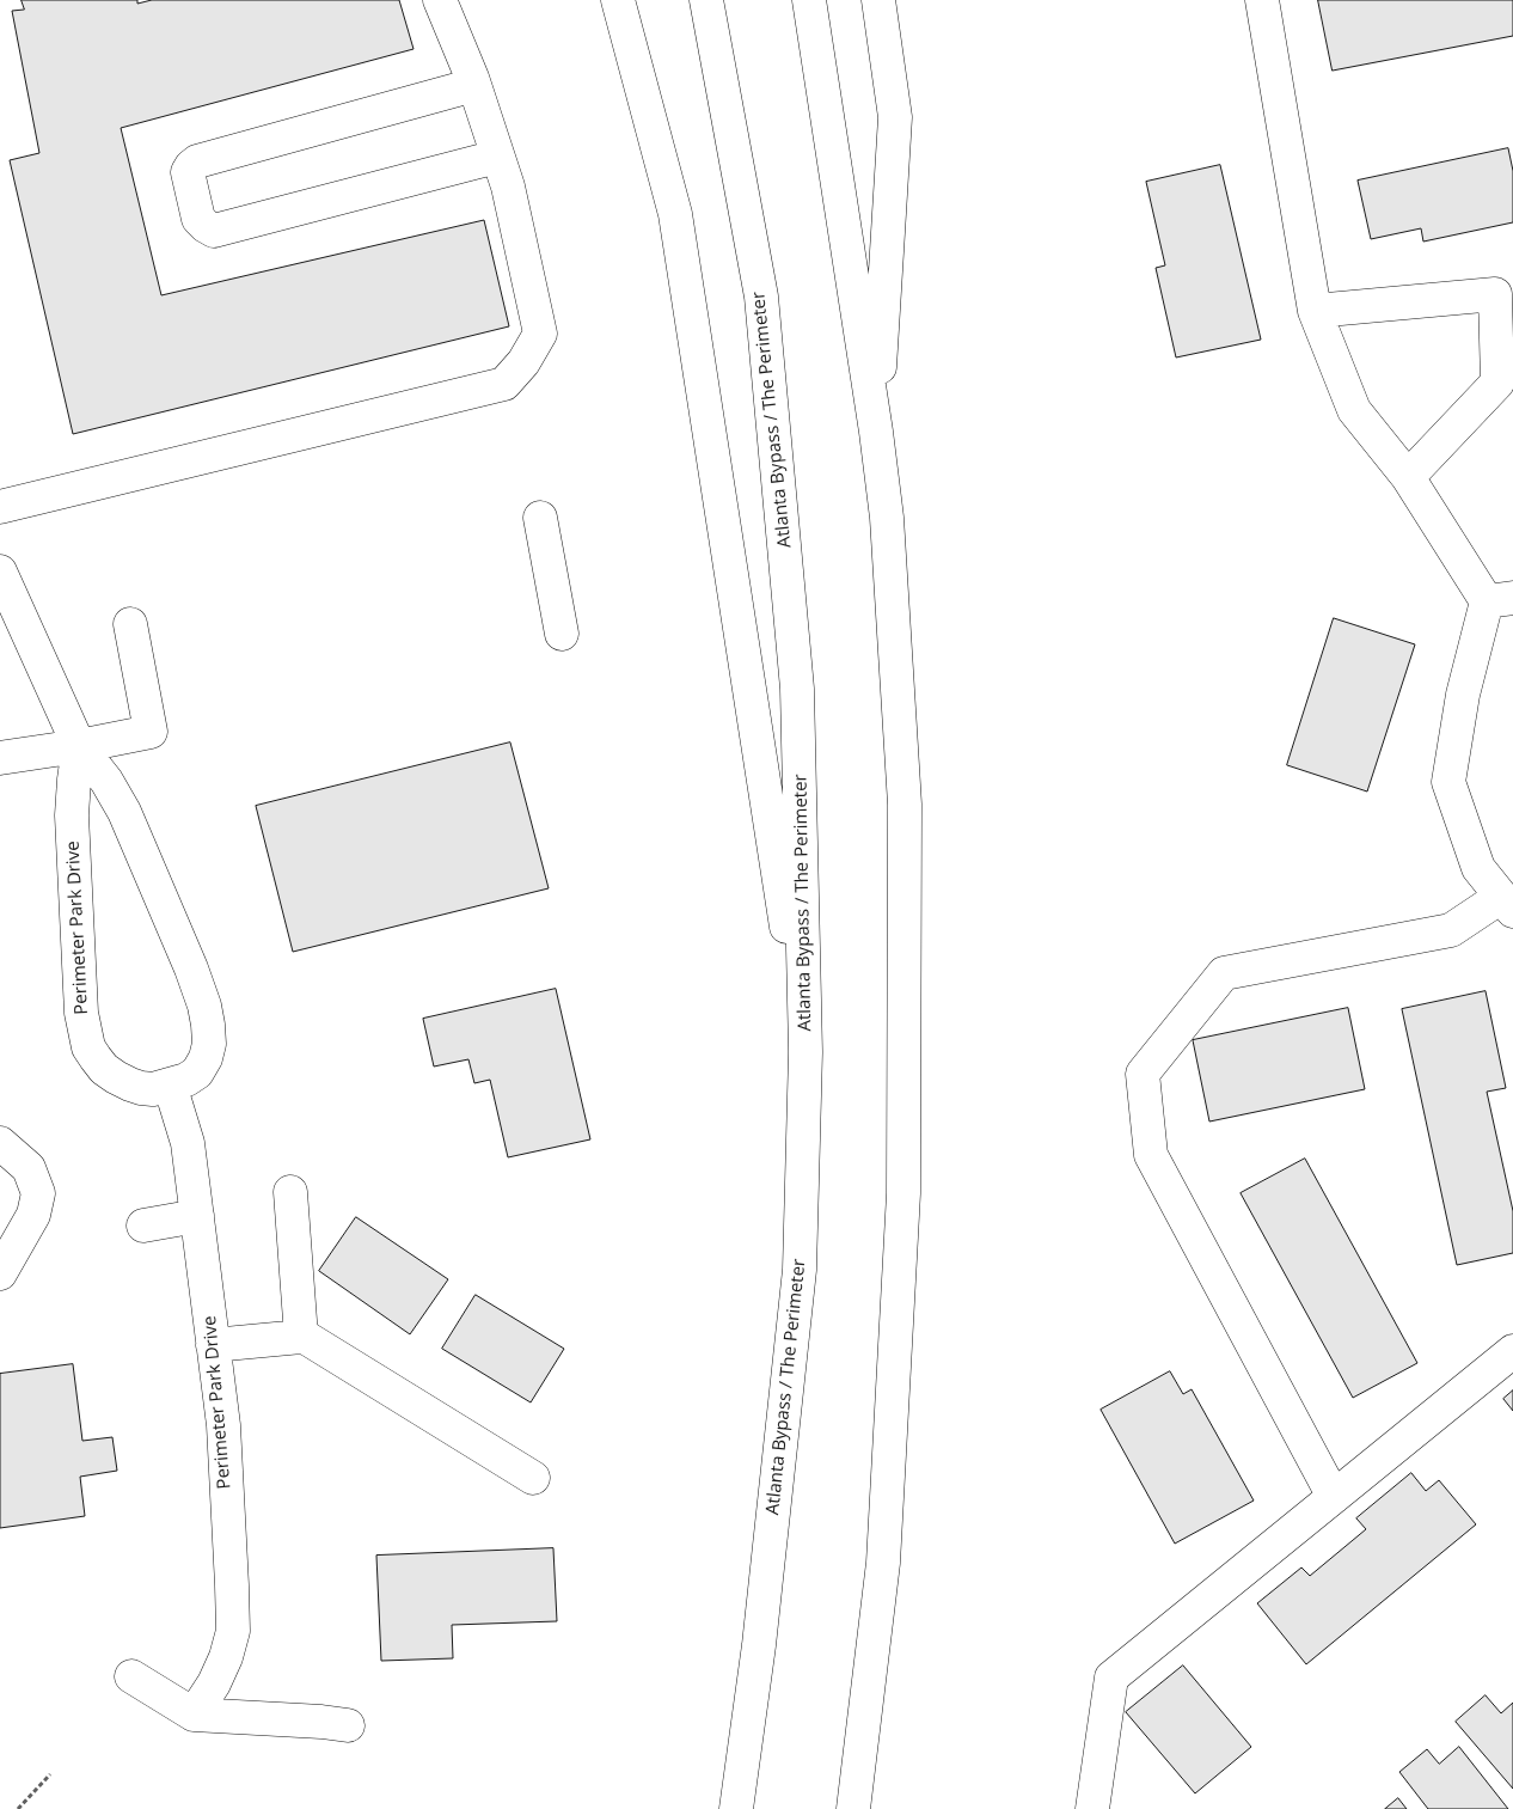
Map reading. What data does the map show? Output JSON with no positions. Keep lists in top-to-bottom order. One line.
{"streets":{"main road":["Atlanta Bypass / The Perimeter","Perimeter Park Drive"]}}
